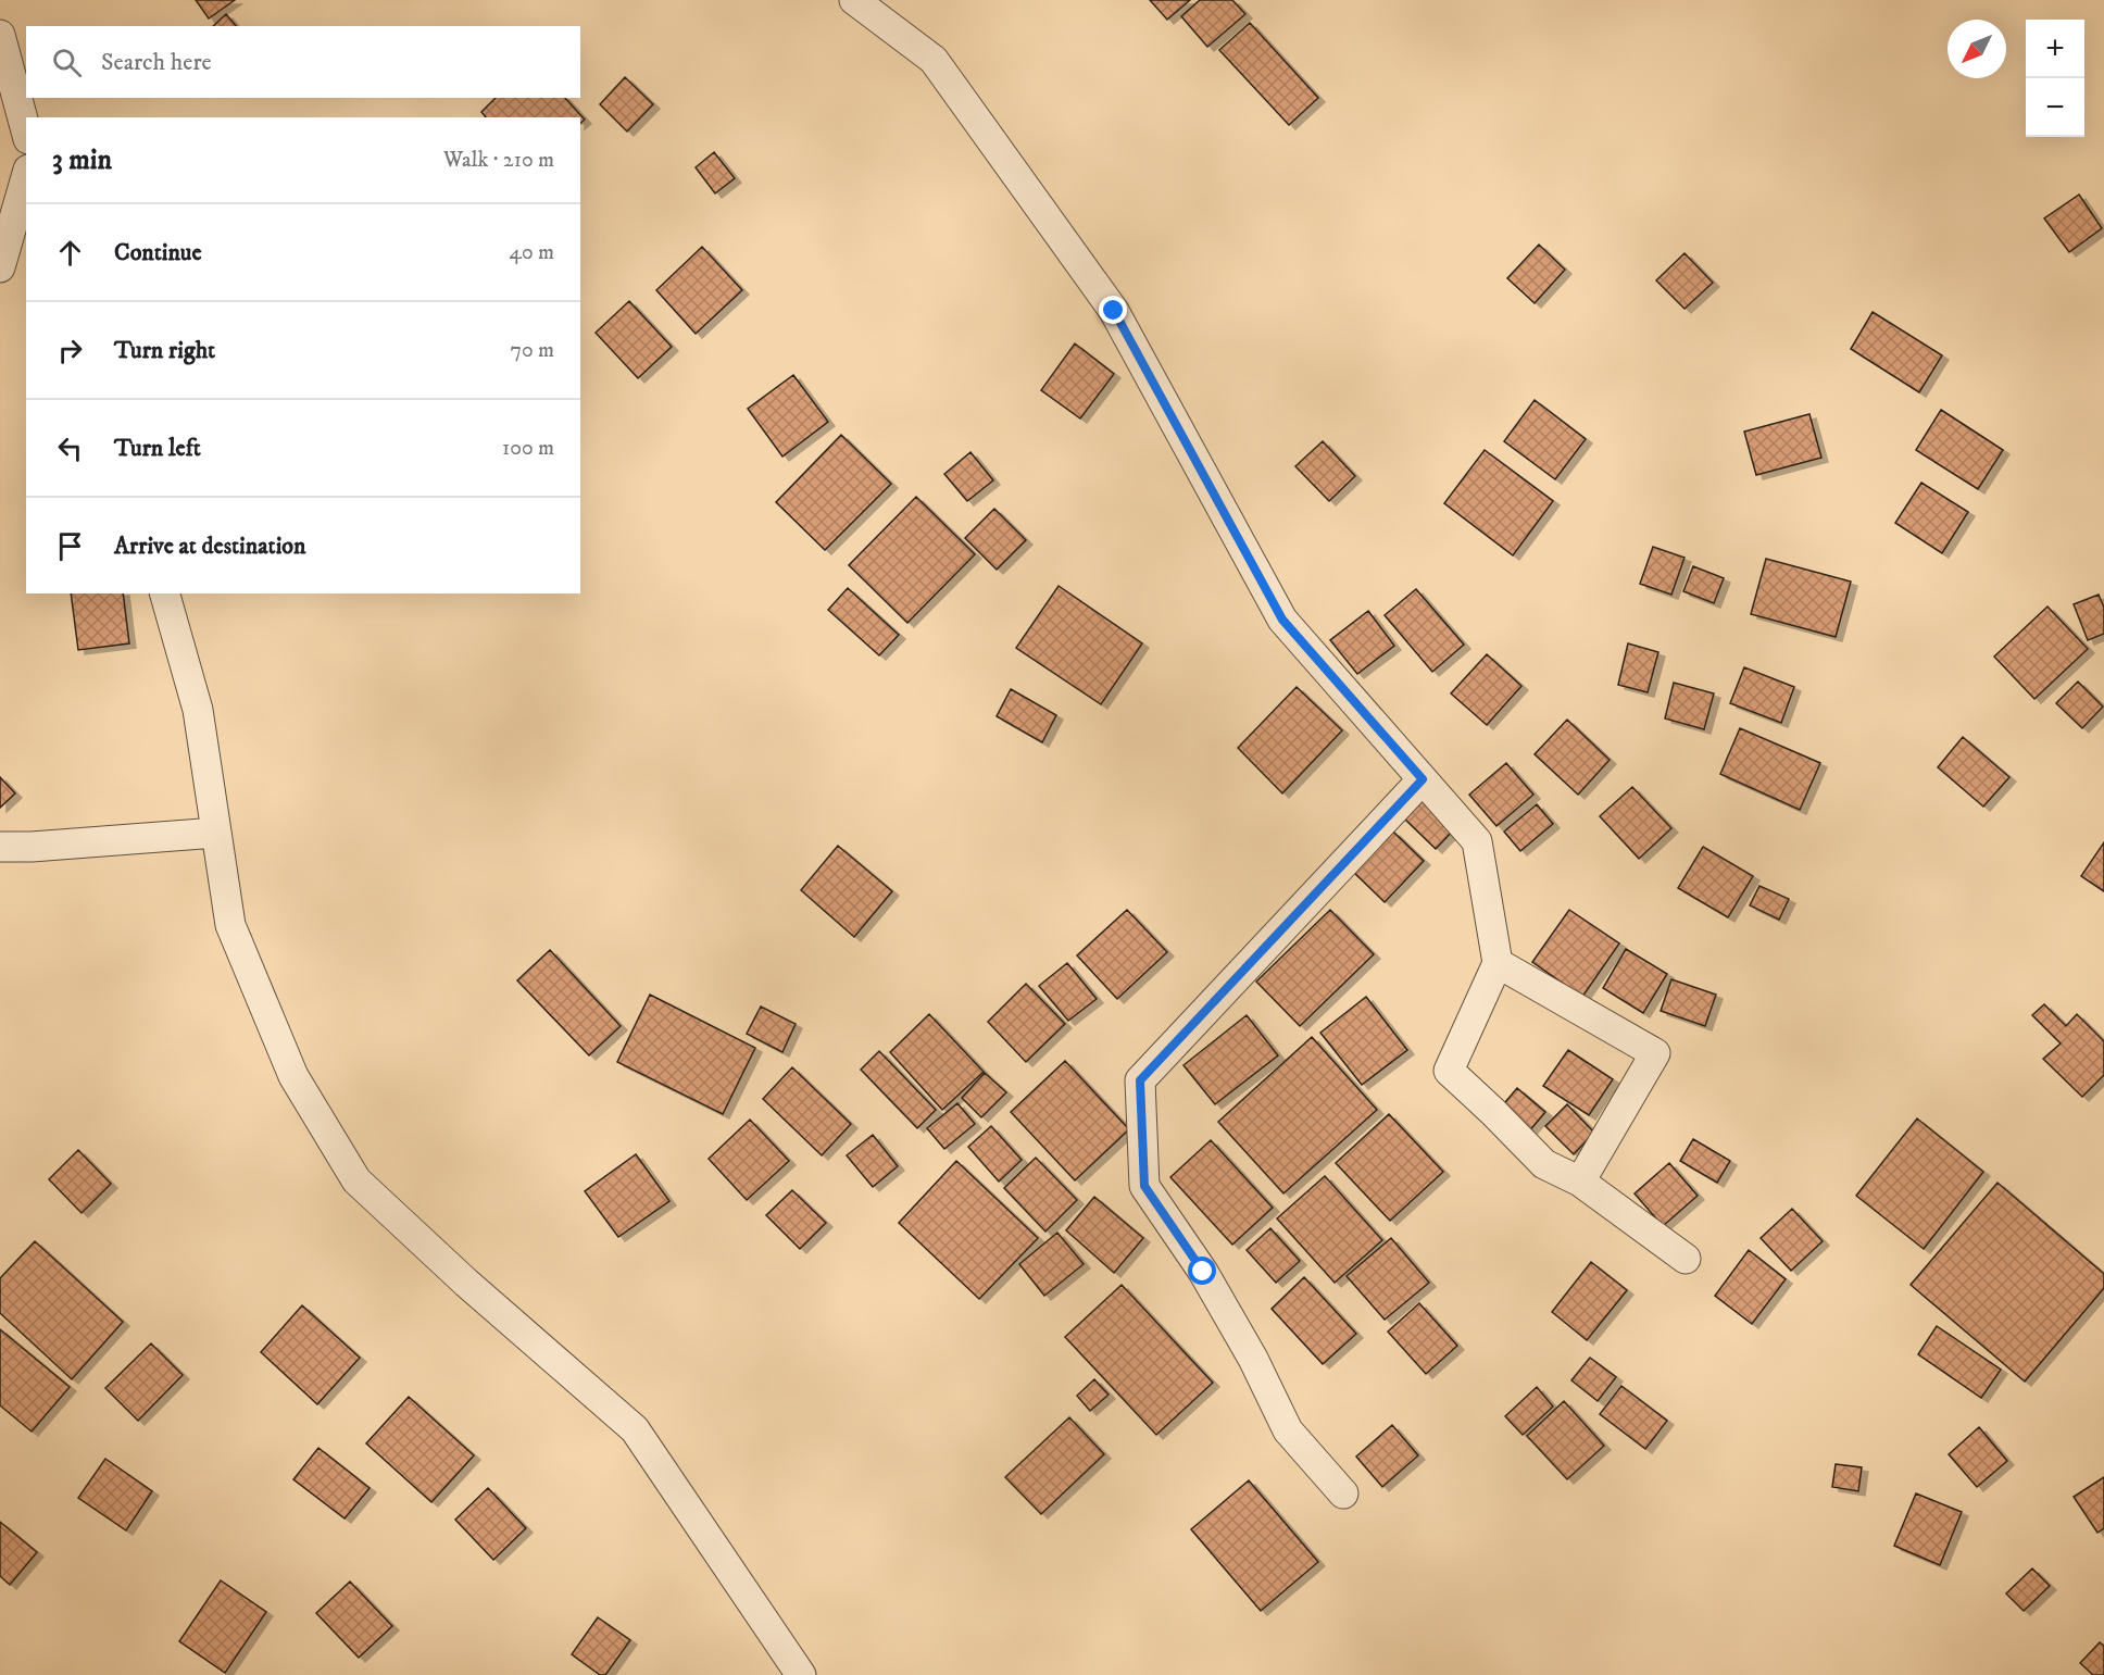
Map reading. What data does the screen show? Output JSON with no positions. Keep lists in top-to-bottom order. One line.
{"north":"bottom left","page":{"map_buttons":["+","−"],"search":"Search here","heading":["3 min","Walk · 210 m"],"list":[["Continue","40 m"],["Turn right","70 m"],["Turn left","100 m"],"Arrive at destination"]}}
